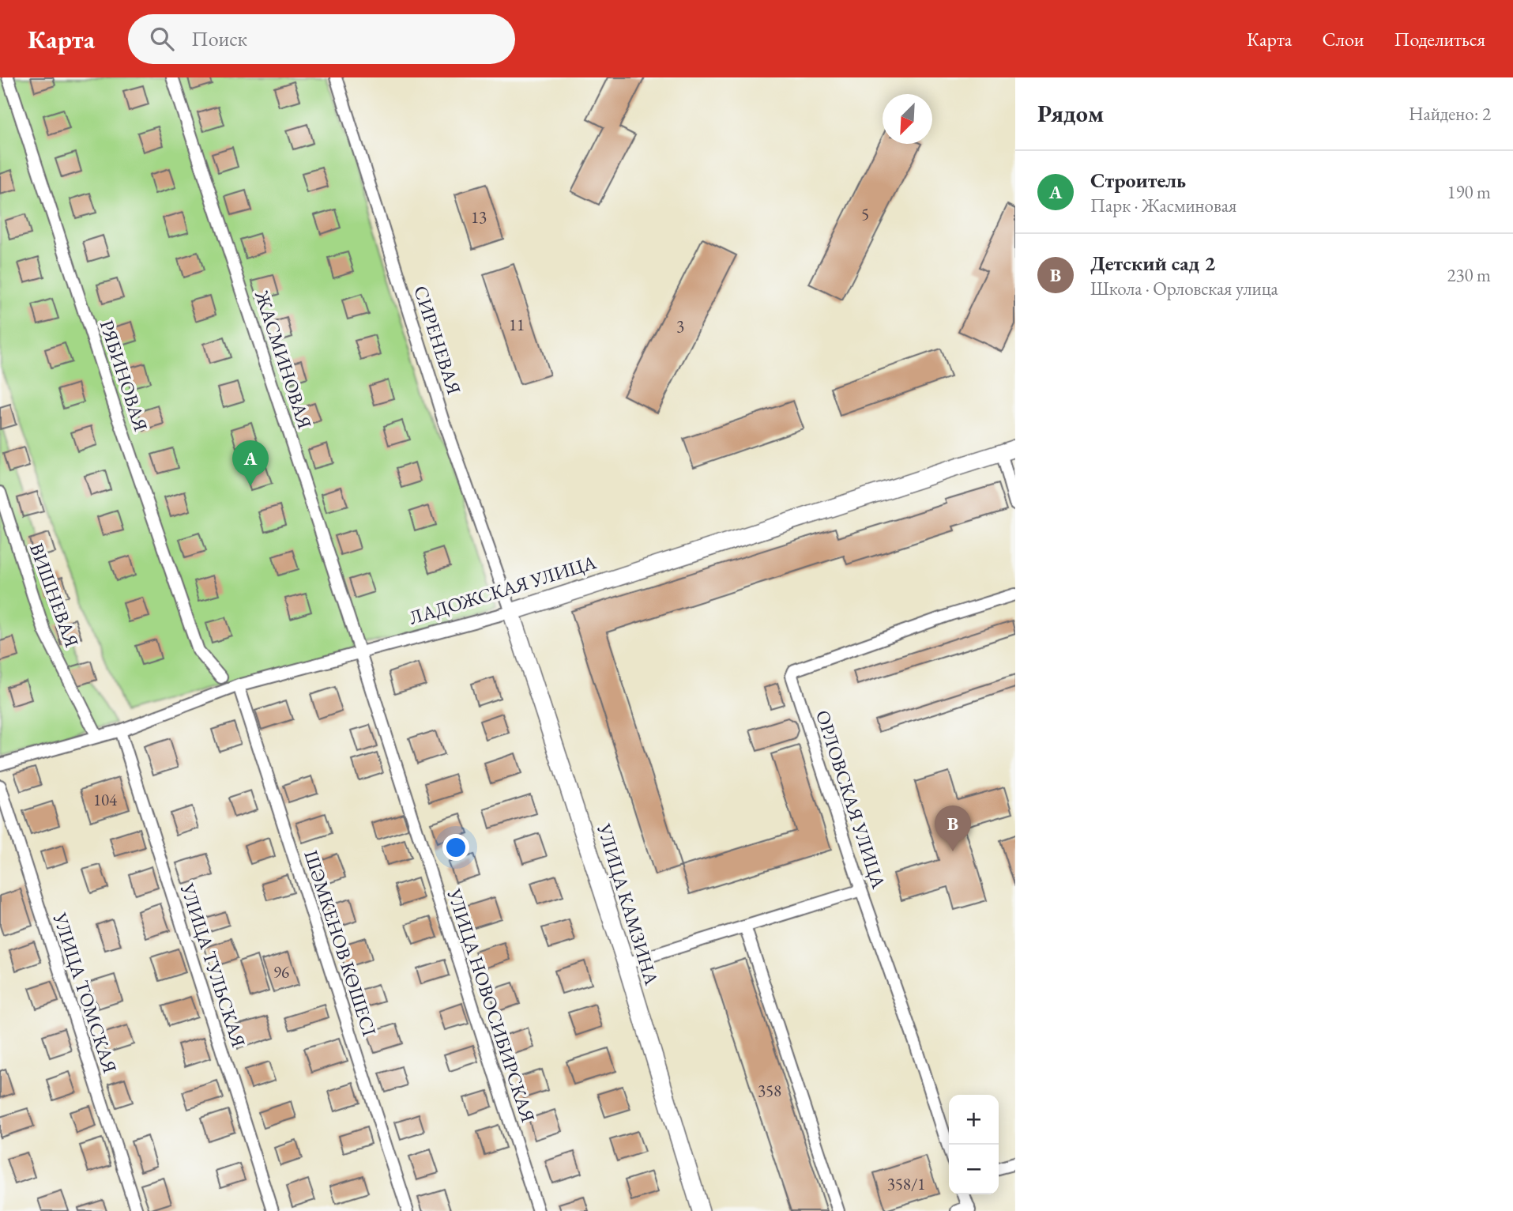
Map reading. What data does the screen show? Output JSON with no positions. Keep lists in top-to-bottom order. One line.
{"streets":{"main road":["ЛАДОЖСКАЯ УЛИЦА","УЛИЦА КАМЗИНА"],"street":["СИРЕНЕВАЯ","ЖАСМИНОВАЯ","РЯБИНОВАЯ","ВИШНЕВАЯ","ОРЛОВСКАЯ УЛИЦА","ШӘМКЕНОВ КӨШЕСІ","УЛИЦА ТУЛЬСКАЯ","УЛИЦА ТОМСКАЯ","УЛИЦА НОВОСИБИРСКАЯ"]},"crossings":[["СИРЕНЕВАЯ","ЛАДОЖСКАЯ УЛИЦА"],["СИРЕНЕВАЯ","УЛИЦА КАМЗИНА"],["ЖАСМИНОВАЯ","ЛАДОЖСКАЯ УЛИЦА"],["ЖАСМИНОВАЯ","УЛИЦА НОВОСИБИРСКАЯ"],["ЛАДОЖСКАЯ УЛИЦА","ВИШНЕВАЯ"],["ЛАДОЖСКАЯ УЛИЦА","УЛИЦА КАМЗИНА"],["ЛАДОЖСКАЯ УЛИЦА","ШӘМКЕНОВ КӨШЕСІ"],["ЛАДОЖСКАЯ УЛИЦА","УЛИЦА ТУЛЬСКАЯ"],["ЛАДОЖСКАЯ УЛИЦА","УЛИЦА НОВОСИБИРСКАЯ"]],"house_numbers":["5","13","11","3","104","96","358","358/1"],"north":"bottom left","page":{"header":"Карта","search":"Поиск","nav":["Карта","Слои","Поделиться"],"heading":["Рядом","Найдено: 2"],"list":[{"mark":"A","name":"Строитель","note":"Парк · Жасминовая","value":"190 m"},{"mark":"B","name":"Детский сад 2","note":"Школа · Орловская улица","value":"230 m"}],"pins":["A","B"],"map_buttons":["+","−"]}}
